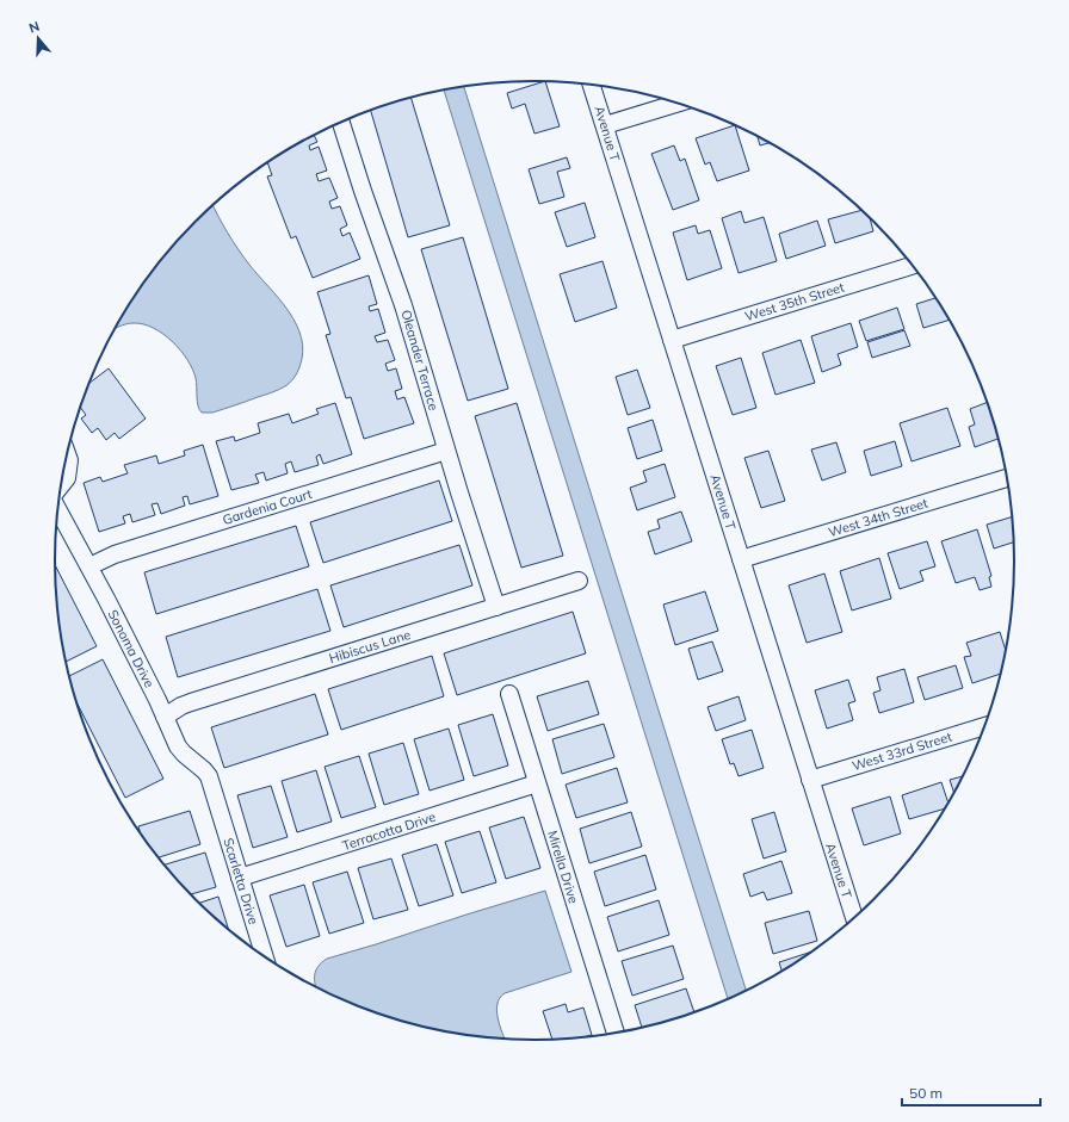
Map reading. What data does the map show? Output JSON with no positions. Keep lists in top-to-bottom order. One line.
{"streets":{"street":["Avenue T","West 35th Street","Oleander Terrace","Gardenia Court","West 34th Street","Hibiscus Lane","Sonoma Drive","West 33rd Street","Terracotta Drive","Mirella Drive","Scarletta Drive"]},"crossings":[["Avenue T","West 35th Street"],["Avenue T","West 34th Street"],["Avenue T","West 33rd Street"],["Oleander Terrace","Gardenia Court"],["Oleander Terrace","Hibiscus Lane"],["Gardenia Court","Sonoma Drive"],["Hibiscus Lane","Sonoma Drive"],["Sonoma Drive","Scarletta Drive"],["Terracotta Drive","Mirella Drive"],["Terracotta Drive","Scarletta Drive"]],"scale_bar":"50 m","north":"top"}
